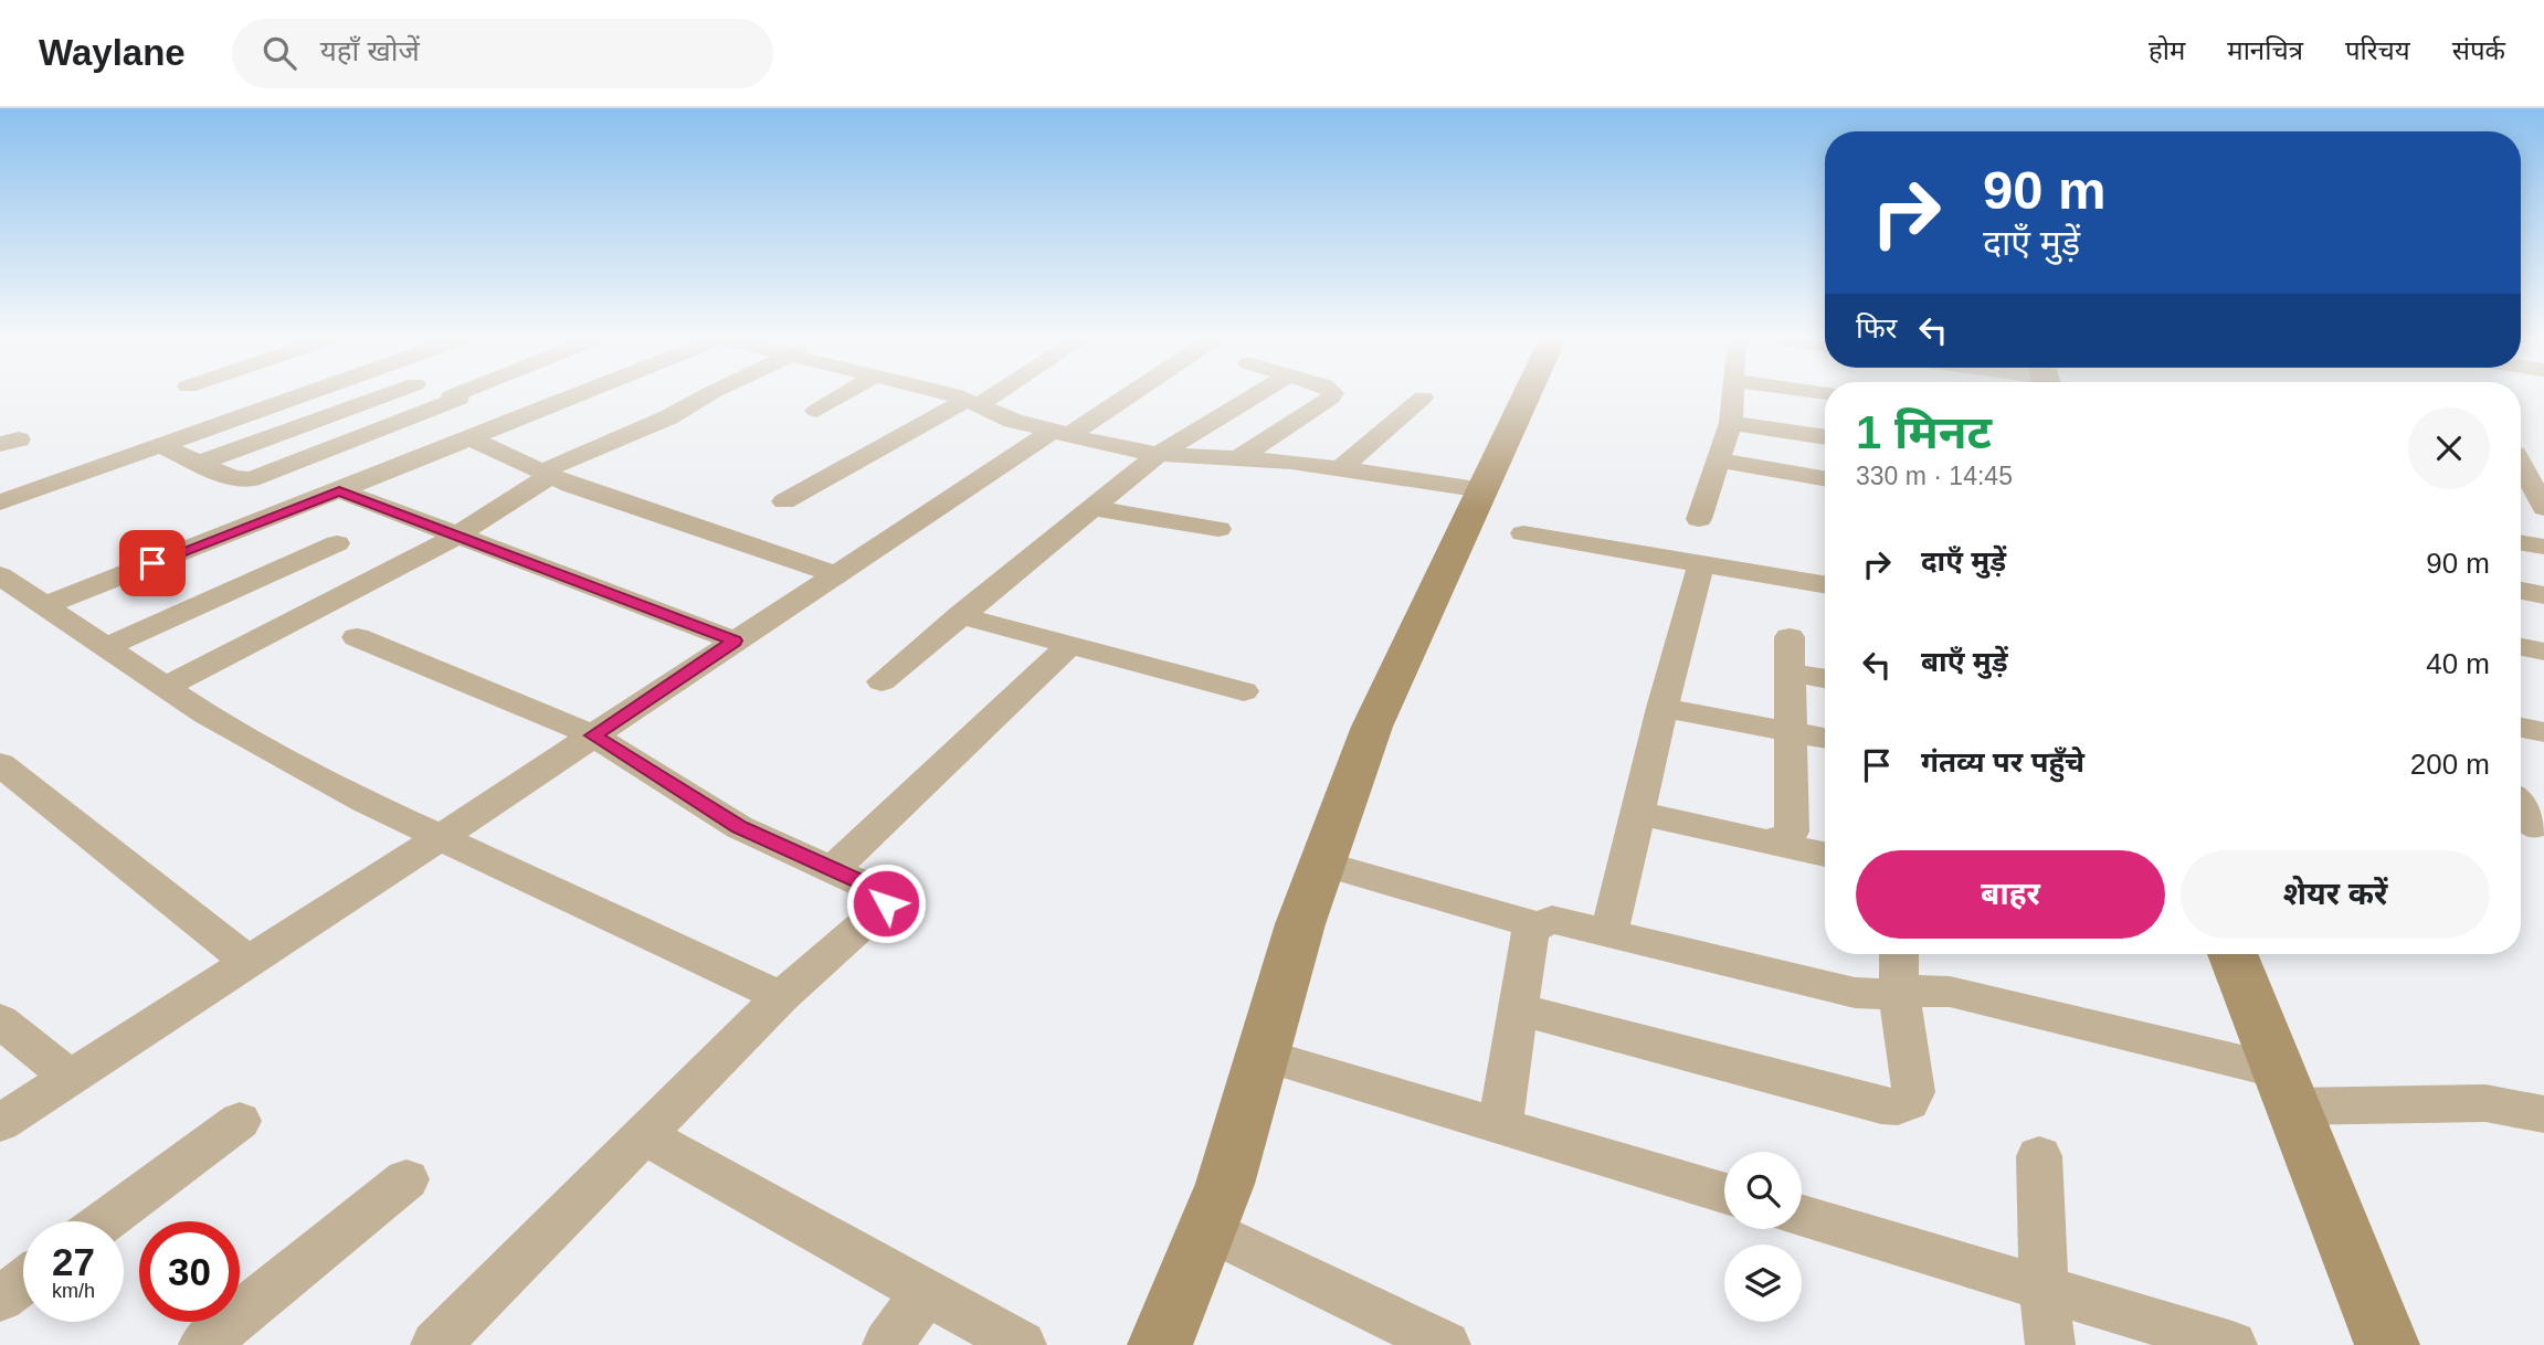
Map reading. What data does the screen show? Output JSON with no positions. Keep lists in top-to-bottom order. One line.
{"page":{"header":"Waylane","search":"यहाँ खोजें","nav":["होम","मानचित्र","परिचय","संपर्क"],"turn":["90 m","दाएँ मुड़ें"],"then":"फिर","heading":["1 मिनट","330 m · 14:45"],"list":[{"name":"दाएँ मुड़ें","value":"90 m"},{"name":"बाएँ मुड़ें","value":"40 m"},{"name":"गंतव्य पर पहुँचे","value":"200 m"}],"buttons":["बाहर","शेयर करें"],"speed":"27 km/h","limit":"30"}}
